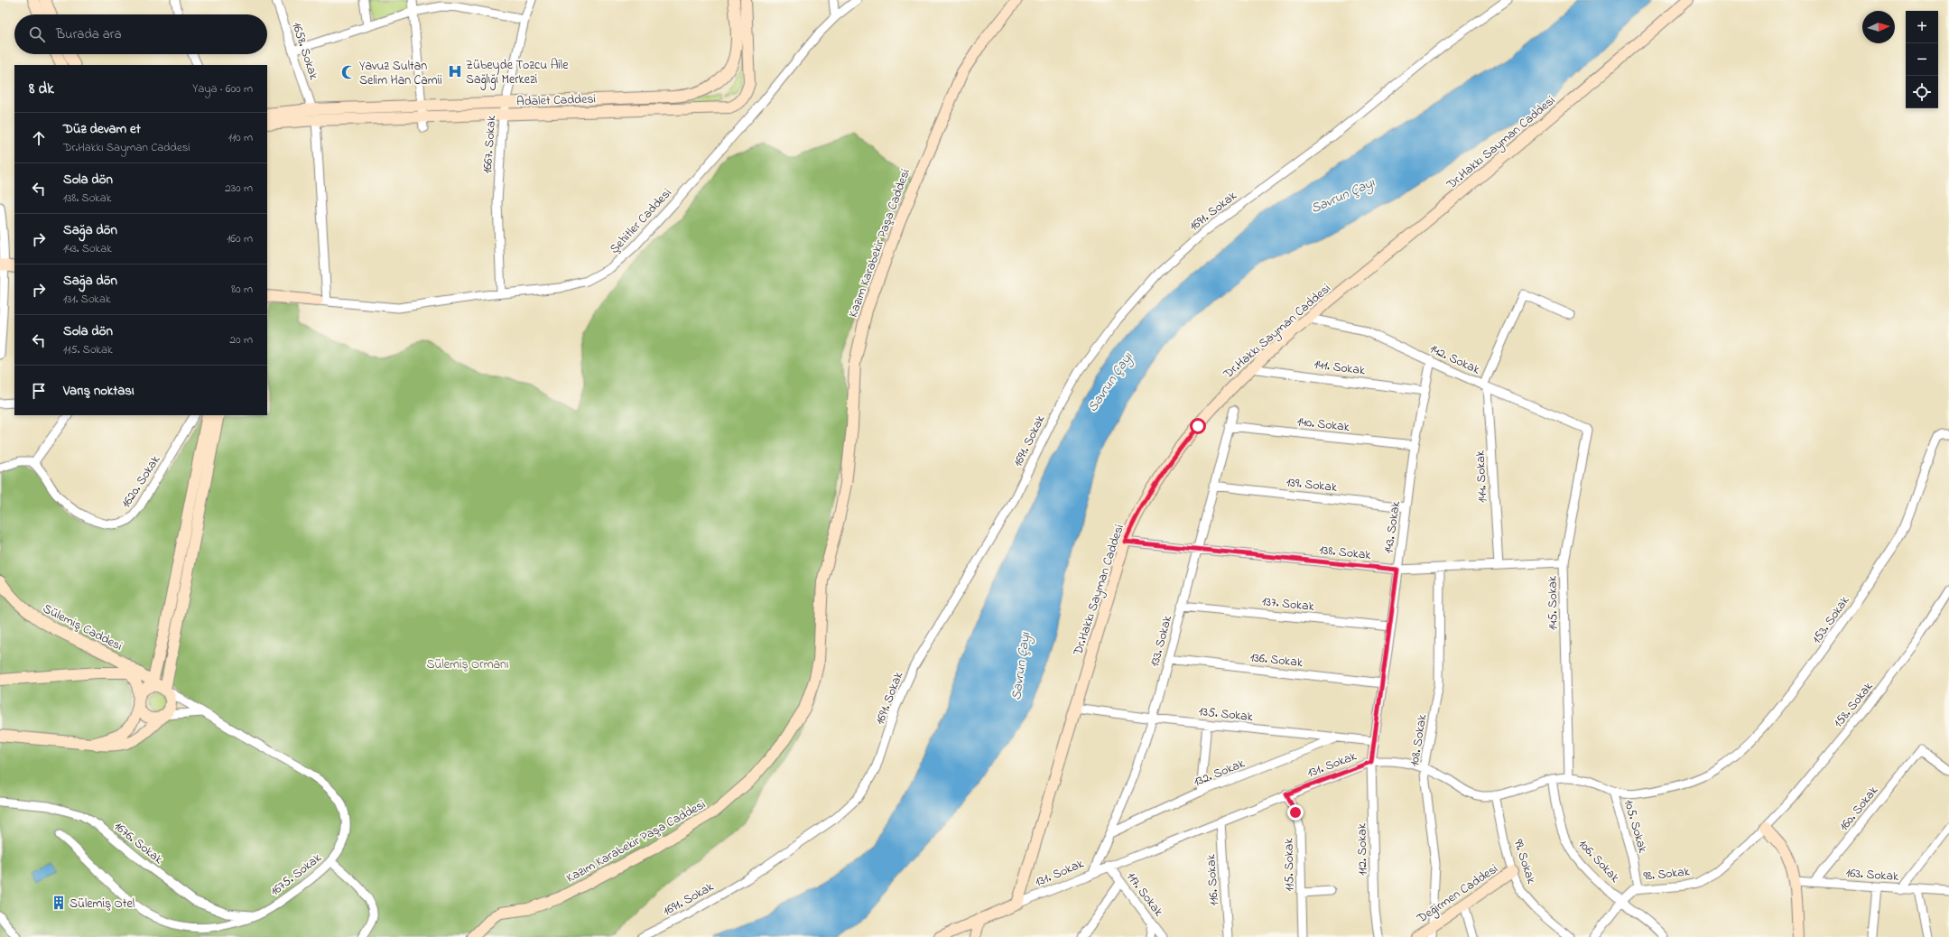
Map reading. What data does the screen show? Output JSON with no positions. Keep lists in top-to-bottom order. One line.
{"streets":{"street":["1658. Sokak","Adalet Caddesi","Dr.Hakkı Sayman Caddesi","1667. Sokak","1691. Sokak","Şehitler Caddesi","Kazım Karabekir Paşa Caddesi","142. Sokak","141. Sokak","140. Sokak","144. Sokak","1620. Sokak","139. Sokak","143. Sokak","138. Sokak","137. Sokak","145. Sokak","153. Sokak","Sülemiş Caddesi","133. Sokak","136. Sokak","158. Sokak","135. Sokak","108. Sokak","131. Sokak","132. Sokak","160. Sokak","105. Sokak","1676. Sokak","112. Sokak","106. Sokak","99. Sokak","115. Sokak","98. Sokak","1675. Sokak","163. Sokak","116. Sokak","Değirmen Caddesi","117. Sokak"]},"crossings":[["Adalet Caddesi","1667. Sokak"],["Dr.Hakkı Sayman Caddesi","142. Sokak"],["Dr.Hakkı Sayman Caddesi","141. Sokak"],["Dr.Hakkı Sayman Caddesi","138. Sokak"],["Dr.Hakkı Sayman Caddesi","135. Sokak"],["Dr.Hakkı Sayman Caddesi","131. Sokak"],["1667. Sokak","Şehitler Caddesi"],["142. Sokak","144. Sokak"],["142. Sokak","143. Sokak"],["142. Sokak","145. Sokak"],["141. Sokak","143. Sokak"],["140. Sokak","143. Sokak"],["140. Sokak","133. Sokak"],["144. Sokak","138. Sokak"],["139. Sokak","143. Sokak"],["139. Sokak","133. Sokak"],["143. Sokak","138. Sokak"],["143. Sokak","137. Sokak"],["143. Sokak","136. Sokak"],["143. Sokak","135. Sokak"],["143. Sokak","131. Sokak"],["143. Sokak","112. Sokak"],["138. Sokak","145. Sokak"],["138. Sokak","133. Sokak"],["138. Sokak","108. Sokak"],["137. Sokak","133. Sokak"],["145. Sokak","131. Sokak"],["153. Sokak","131. Sokak"],["Sülemiş Caddesi","1675. Sokak"],["133. Sokak","136. Sokak"],["133. Sokak","135. Sokak"],["133. Sokak","131. Sokak"],["133. Sokak","132. Sokak"],["158. Sokak","98. Sokak"],["135. Sokak","132. Sokak"],["108. Sokak","131. Sokak"],["108. Sokak","Değirmen Caddesi"],["131. Sokak","105. Sokak"],["131. Sokak","112. Sokak"],["131. Sokak","106. Sokak"],["131. Sokak","99. Sokak"],["131. Sokak","115. Sokak"],["131. Sokak","116. Sokak"],["131. Sokak","117. Sokak"],["160. Sokak","163. Sokak"],["105. Sokak","98. Sokak"],["1676. Sokak","1675. Sokak"],["106. Sokak","98. Sokak"],["99. Sokak","Değirmen Caddesi"]],"water":["Savrun Çayı"],"parks":["Sülemiş Ormanı"],"places":{"hospital":["Zübeyde Tozcu Aile Sağlığı Merkezi"],"mosque":["Yavuz Sultan Selim Han Camii"],"building":["Sülemiş Otel"]},"north":"right","page":{"map_buttons":["+","−"],"search":"Burada ara","heading":["8 dk","Yaya · 600 m"],"list":[["Düz devam et","Dr.Hakkı Sayman Caddesi","110 m"],["Sola dön","138. Sokak","230 m"],["Sağa dön","143. Sokak","160 m"],["Sağa dön","131. Sokak","80 m"],["Sola dön","115. Sokak","20 m"],"Varış noktası"]}}
